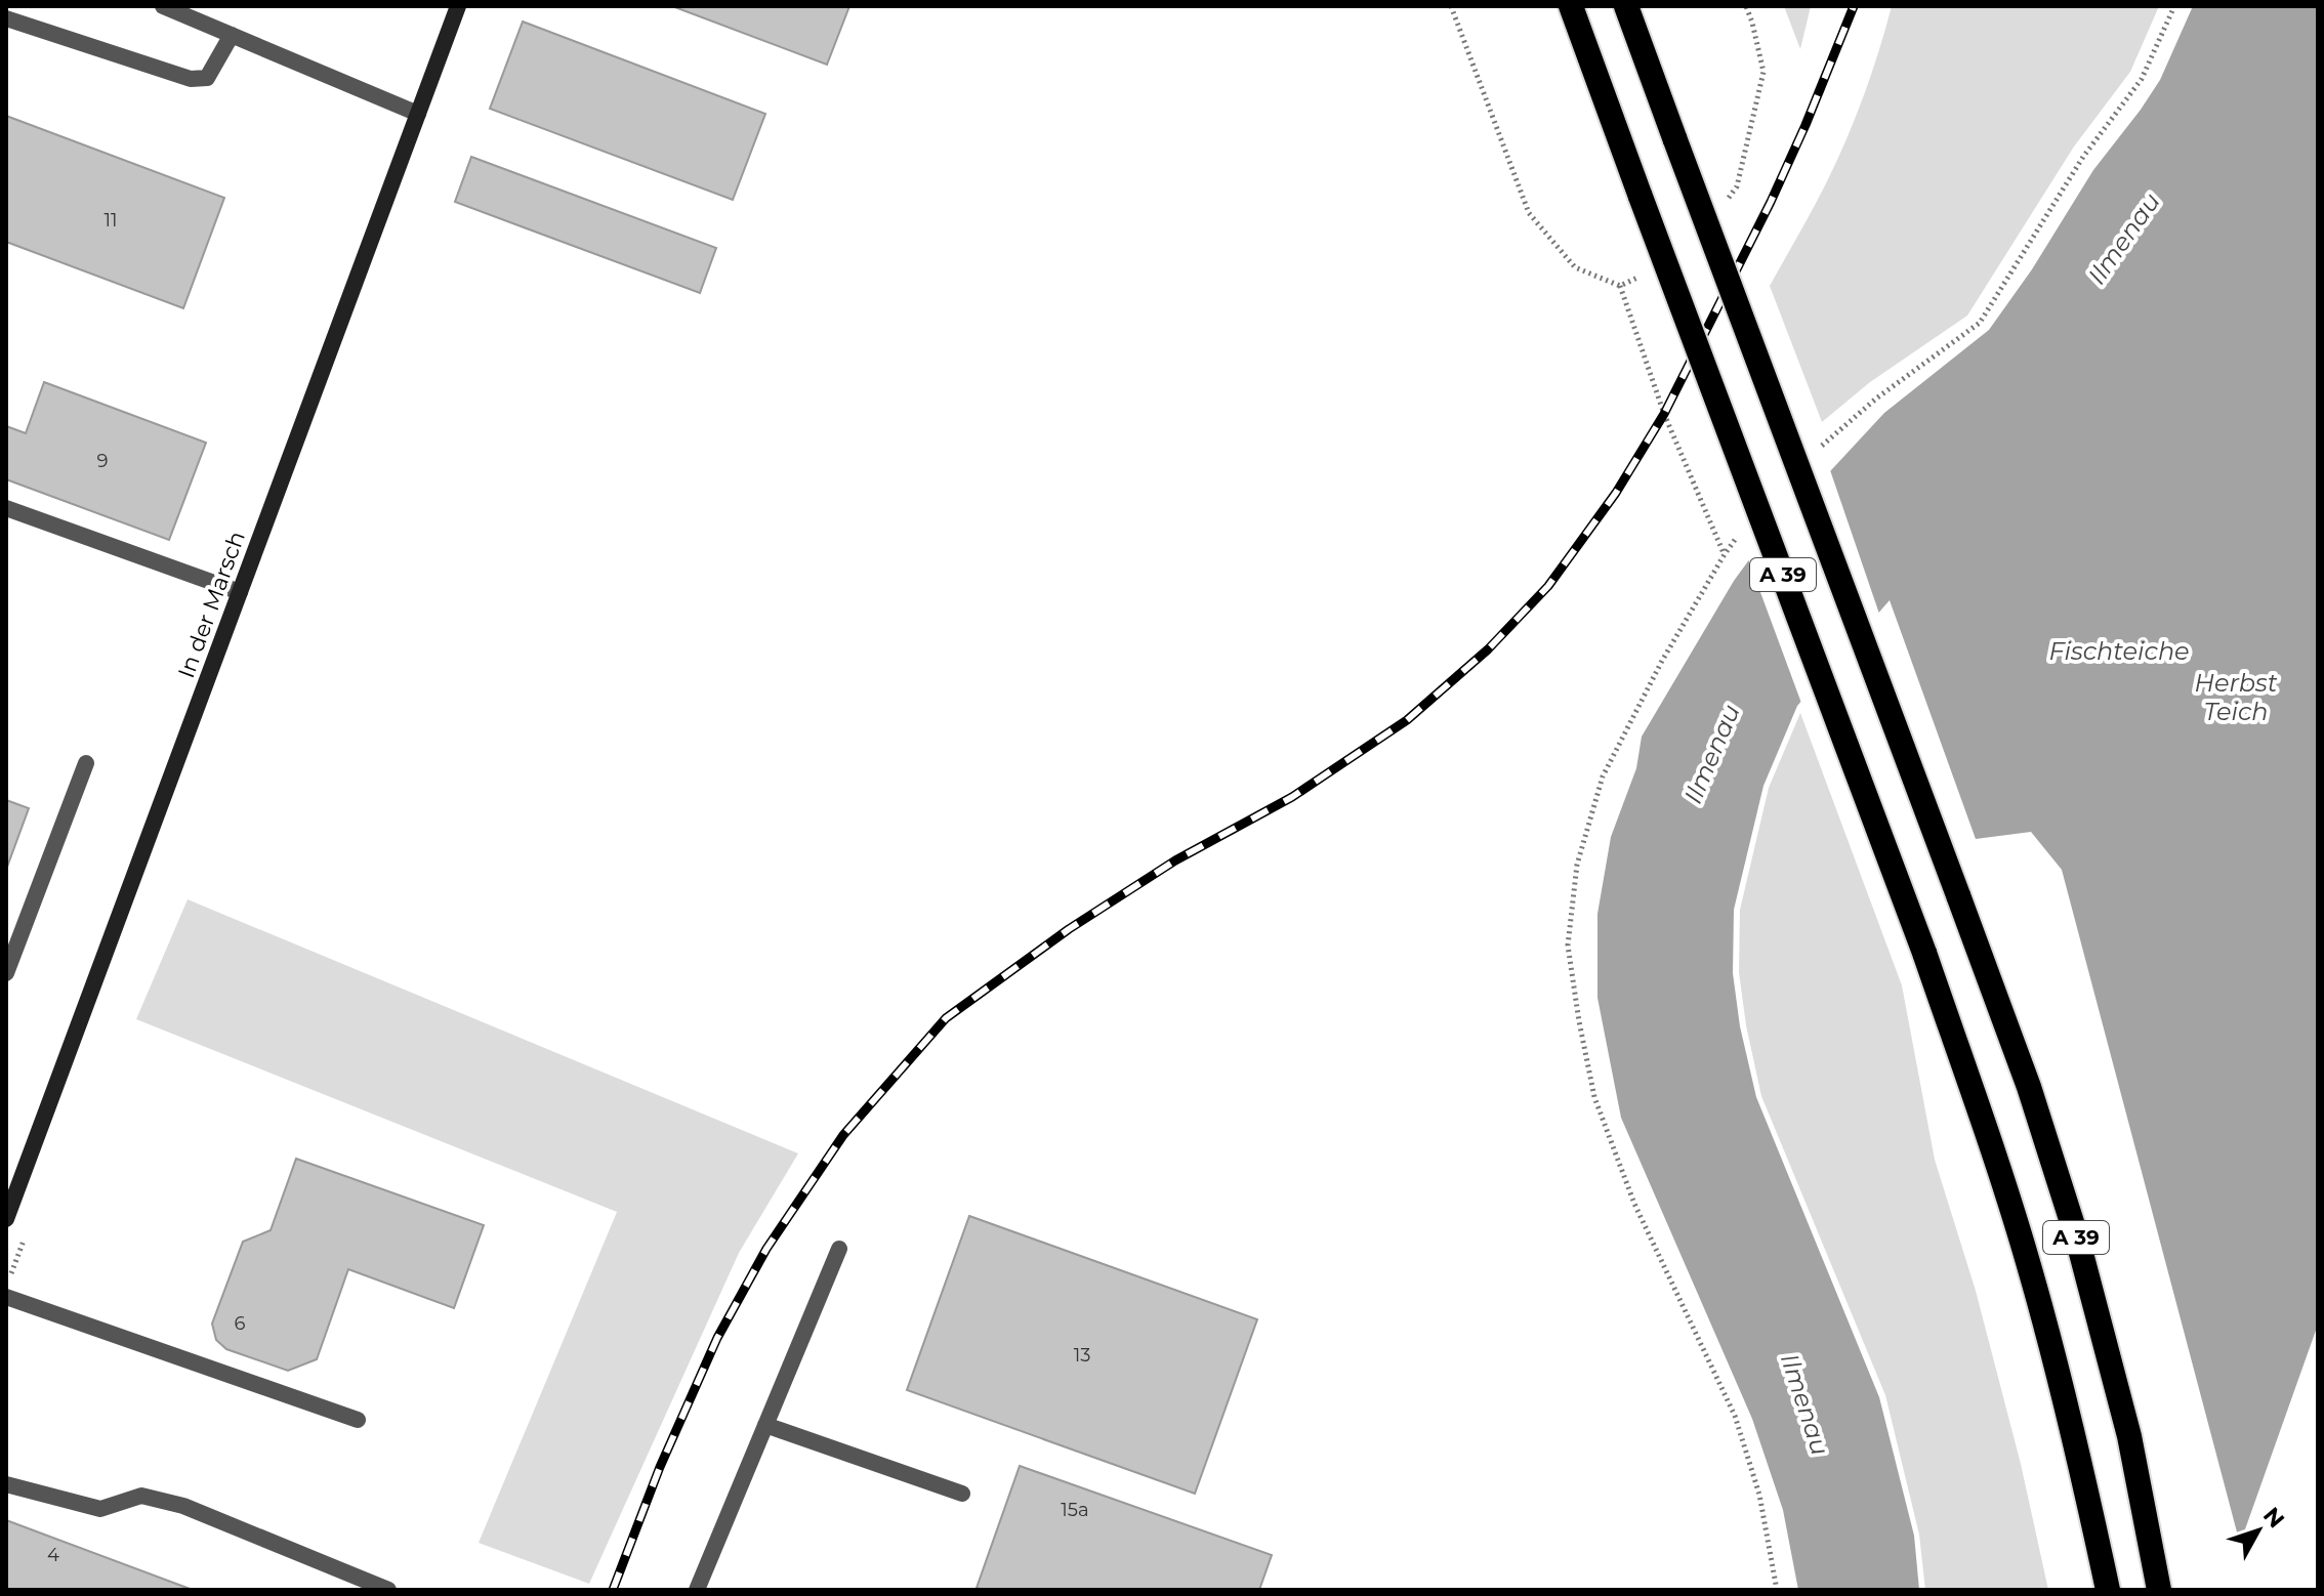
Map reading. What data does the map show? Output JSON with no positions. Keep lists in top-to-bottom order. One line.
{"streets":{"highway":["A 39"],"street":["In der Marsch"]},"water":["Ilmenau","Fischteiche","Herbst Teich"],"house_numbers":["11","9","6","13","15a","4"],"north":"top right"}
